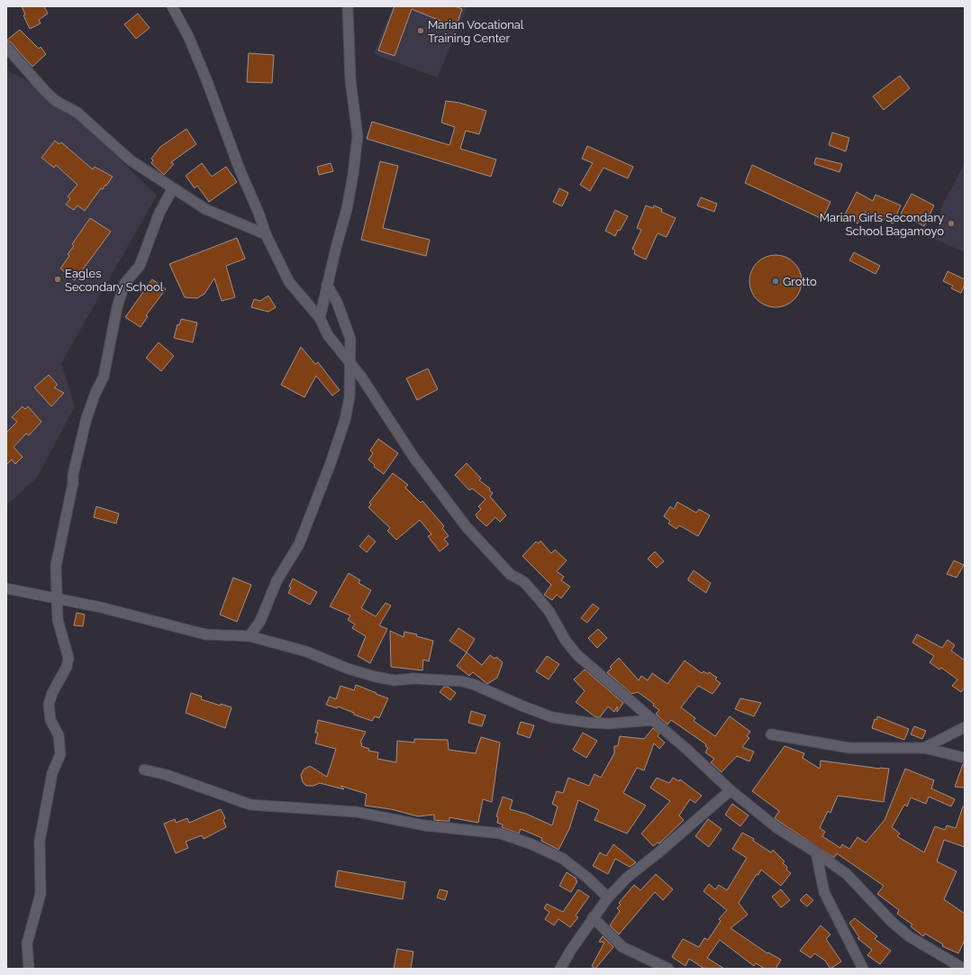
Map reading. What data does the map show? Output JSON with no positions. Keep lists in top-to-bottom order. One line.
{"places":["Marian Vocational Training Center","Marian Girls Secondary School Bagamoyo","Eagles Secondary School","Grotto"]}
